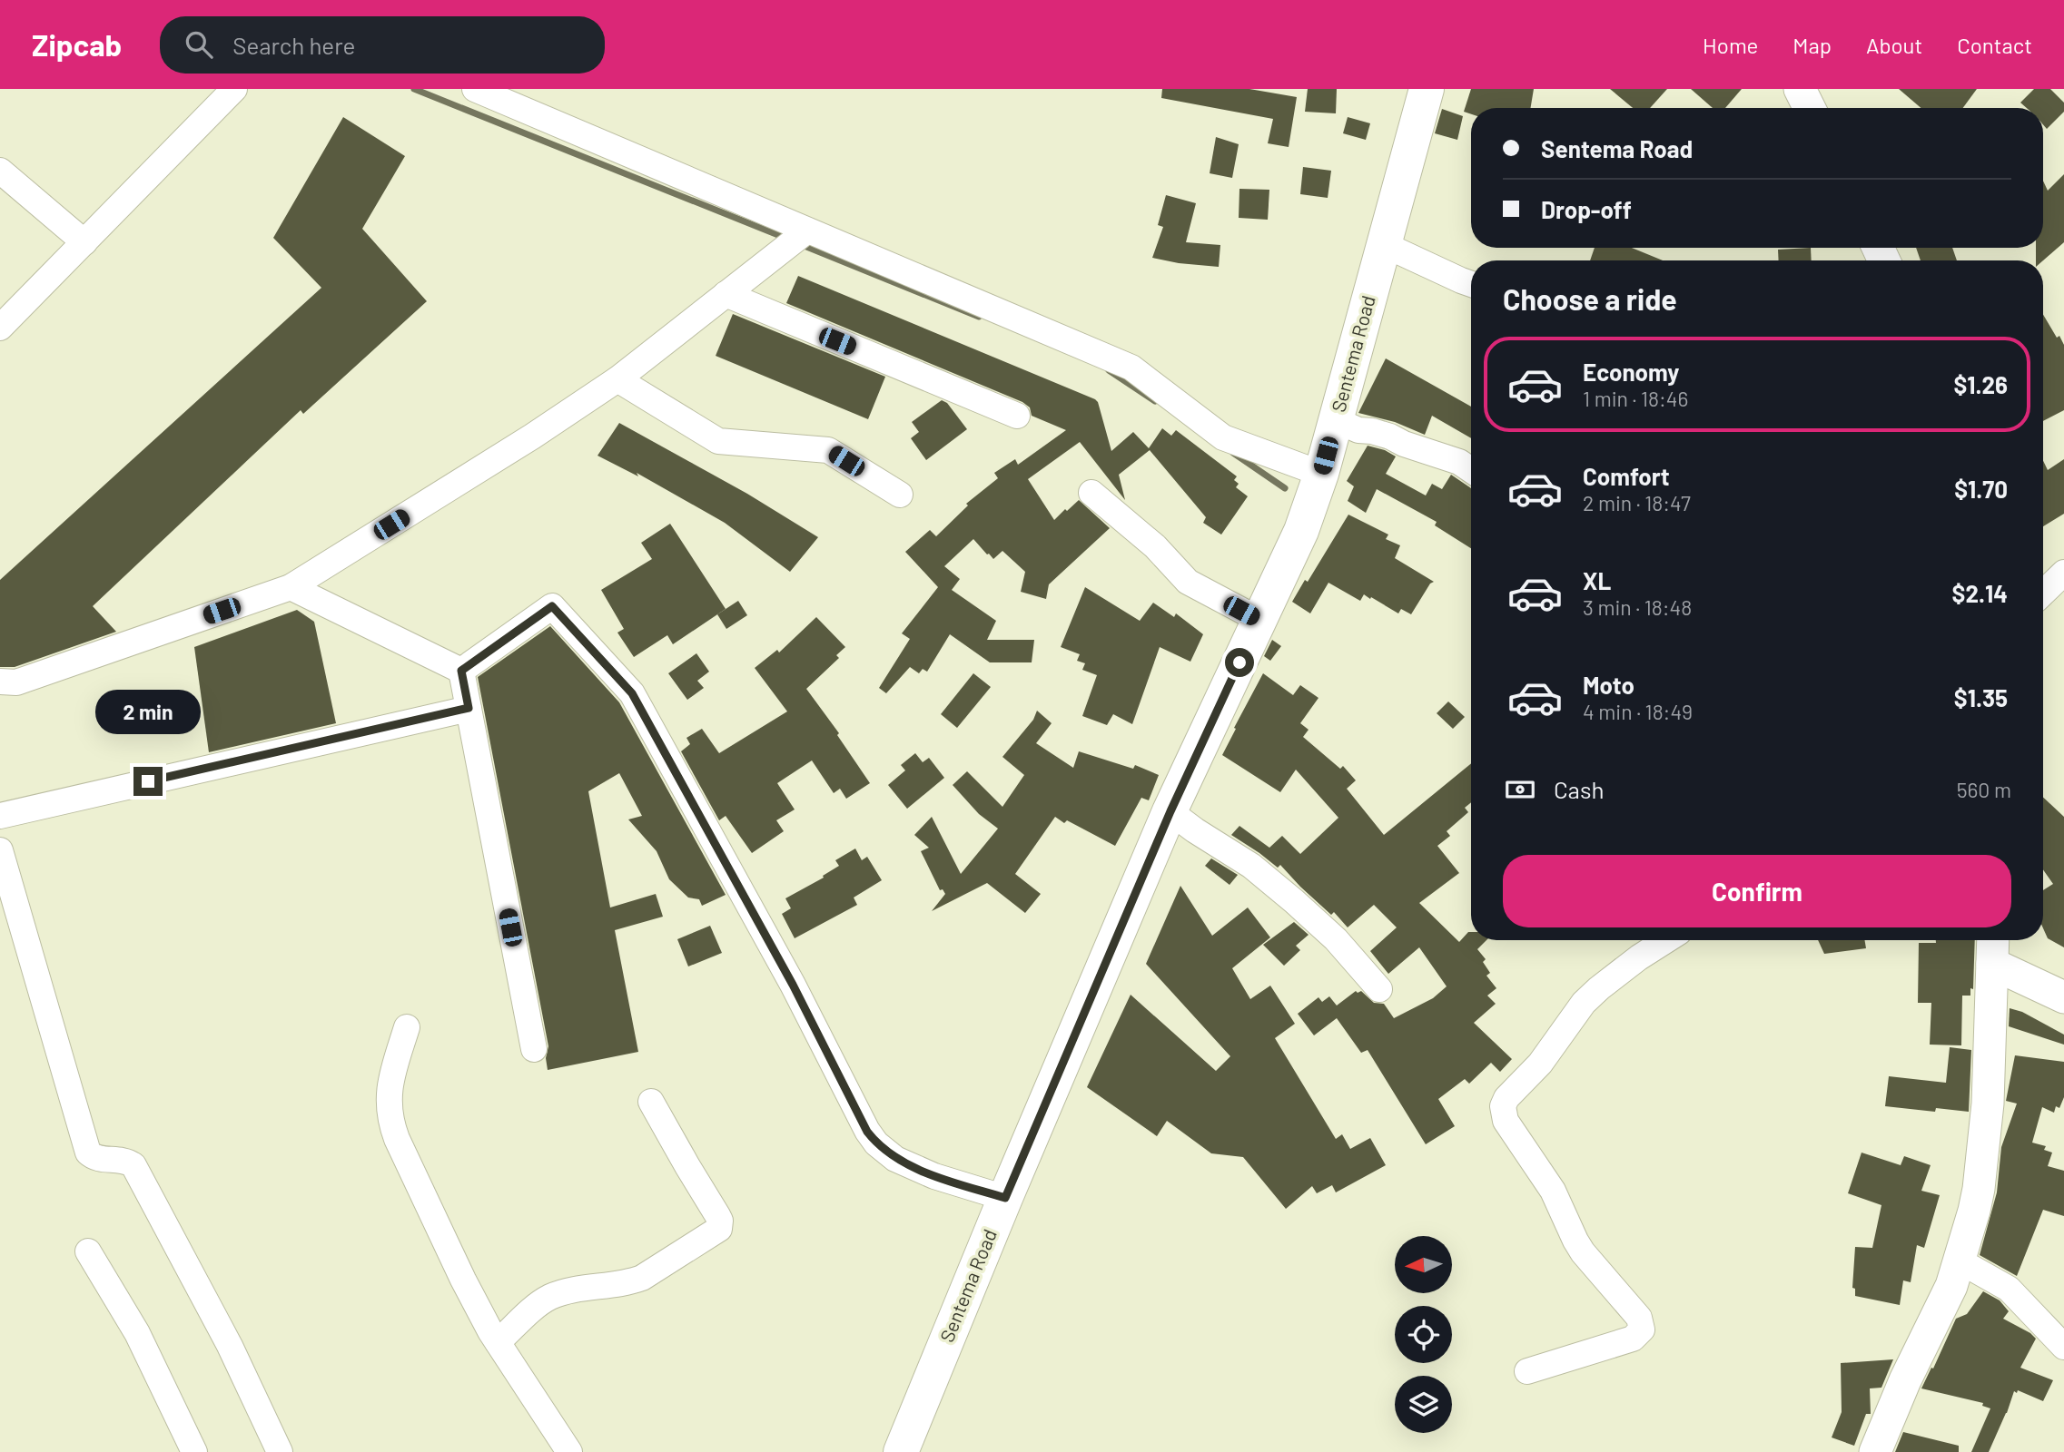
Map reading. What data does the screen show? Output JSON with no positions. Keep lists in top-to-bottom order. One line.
{"streets":{"main road":["Sentema Road"]},"north":"left","page":{"header":"Zipcab","search":"Search here","nav":["Home","Map","About","Contact"],"banner":["Sentema Road","Drop-off"],"heading":"Choose a ride","list":[{"name":"Economy","note":"1 min · 18:46","value":"$1.26"},{"name":"Comfort","note":"2 min · 18:47","value":"$1.70"},{"name":"XL","note":"3 min · 18:48","value":"$2.14"},{"name":"Moto","note":"4 min · 18:49","value":"$1.35"}],"bubble":"2 min","pay":["Cash","560 m"],"buttons":"Confirm"}}
